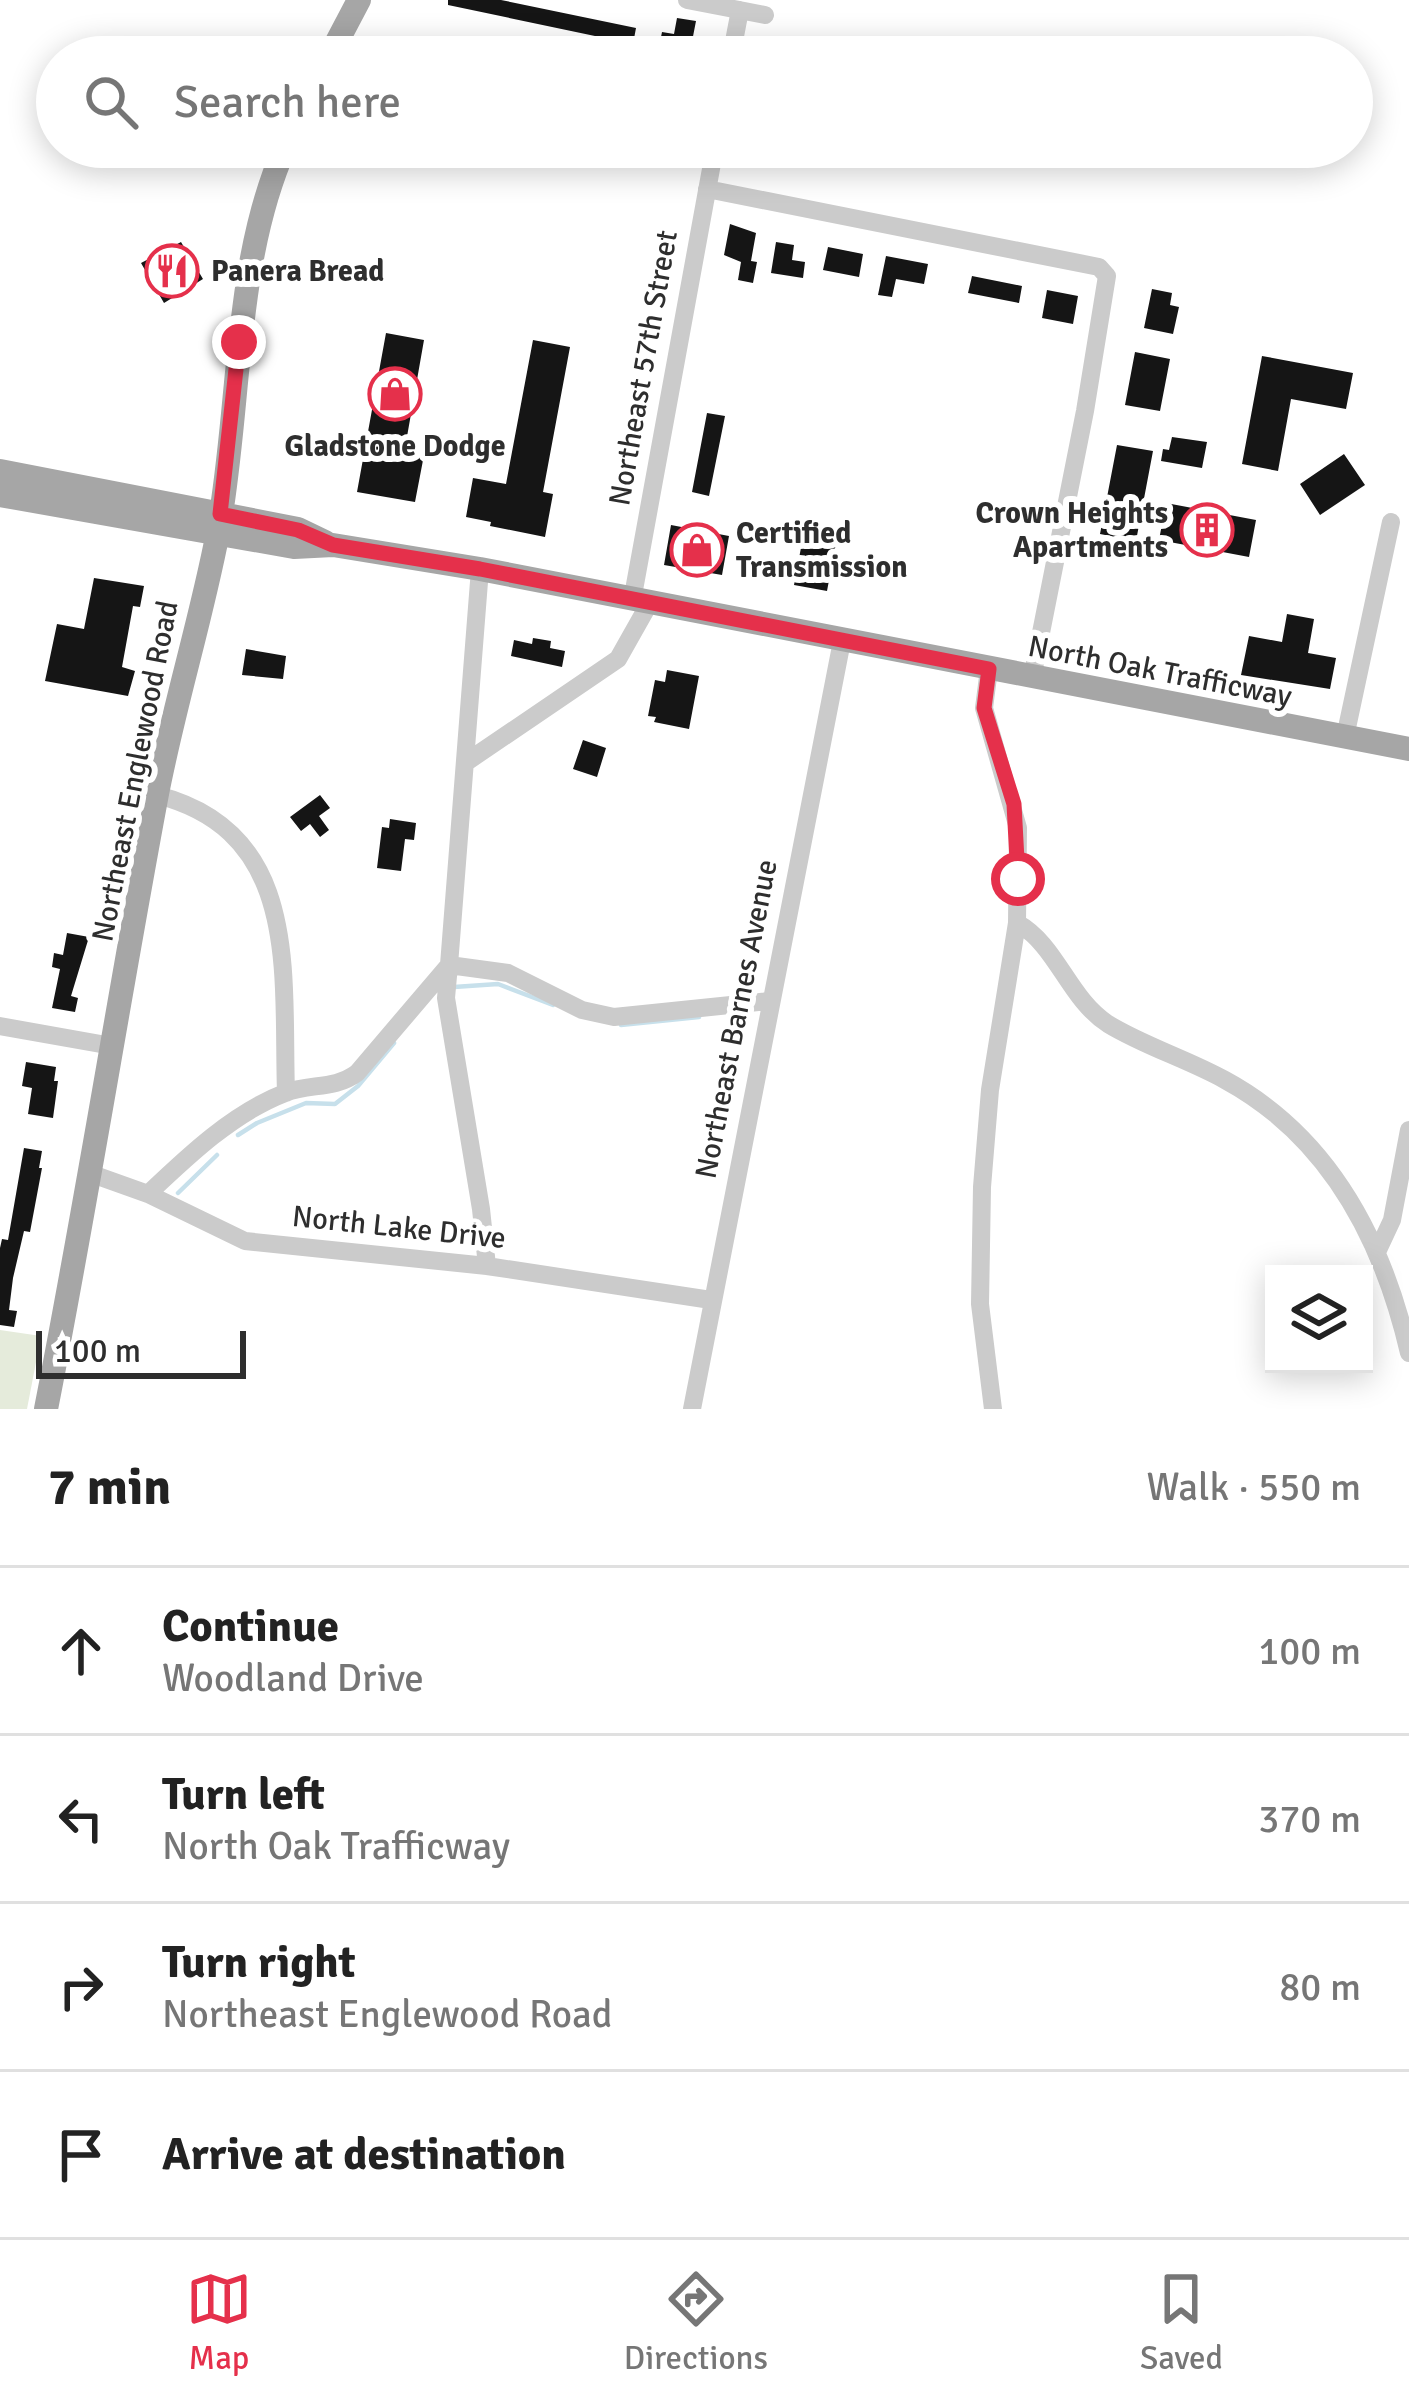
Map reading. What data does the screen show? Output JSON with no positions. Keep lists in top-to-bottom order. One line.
{"streets":{"main road":["North Oak Trafficway","Northeast Englewood Road"],"street":["Northeast 57th Street","Northeast Barnes Avenue","North Lake Drive"]},"crossings":[["Northeast 57th Street","North Oak Trafficway"],["North Oak Trafficway","Northeast Englewood Road"],["North Oak Trafficway","Northeast Barnes Avenue"],["Northeast Englewood Road","North Lake Drive"],["Northeast Barnes Avenue","North Lake Drive"]],"places":{"restaurant":["Panera Bread"],"shop":["Gladstone Dodge","Certified Transmission"],"building":["Crown Heights Apartments"]},"scale_bar":"100 m","page":{"search":"Search here","scale":"100 m","heading":["7 min","Walk · 550 m"],"list":[["Continue","Woodland Drive","100 m"],["Turn left","North Oak Trafficway","370 m"],["Turn right","Northeast Englewood Road","80 m"],"Arrive at destination"],"nav":["Map","Directions","Saved"]}}
